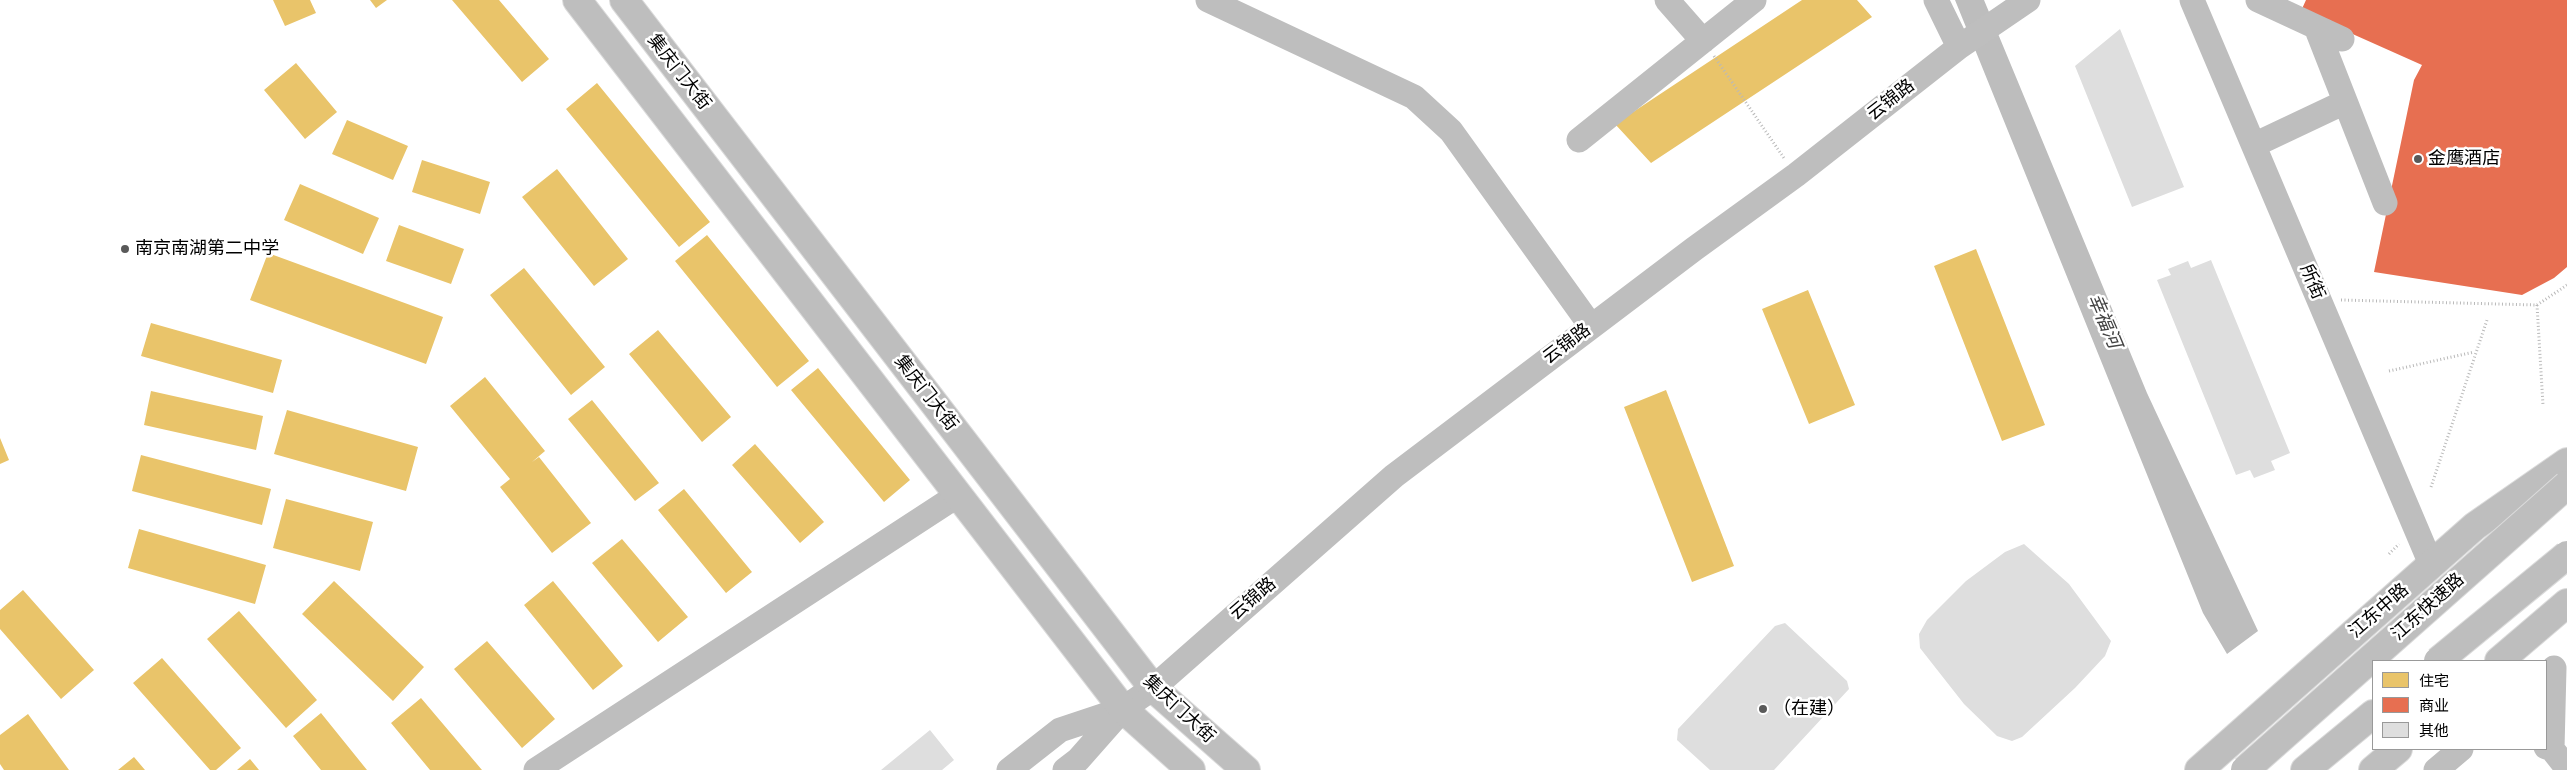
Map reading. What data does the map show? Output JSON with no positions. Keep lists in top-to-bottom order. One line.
{"streets":{"main road":["集庆门大街","江东快速路","江东中路"],"street":["云锦路","所街"]},"crossings":[["集庆门大街","云锦路"],["所街","江东中路"]],"water":["幸福河"],"places":["金鹰酒店","南京南湖第二中学","（在建）"],"legend":["住宅","商业","其他"]}
